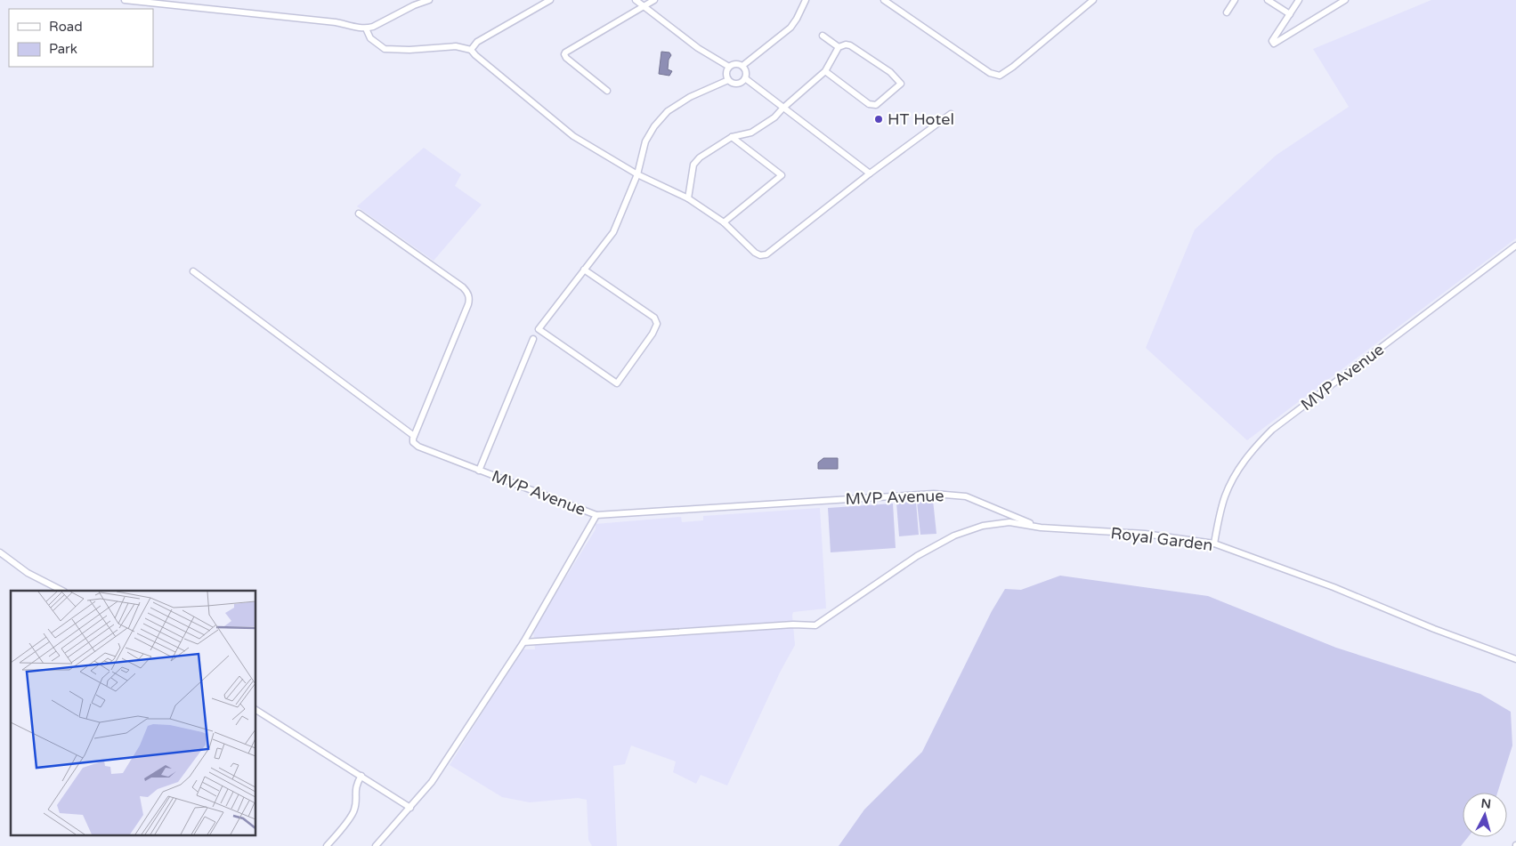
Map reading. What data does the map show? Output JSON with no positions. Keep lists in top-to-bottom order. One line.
{"streets":{"street":["MVP Avenue","Royal Garden"]},"crossings":[["MVP Avenue","Royal Garden"]],"places":["HT Hotel"],"legend":["Road","Park"],"north":"top"}
